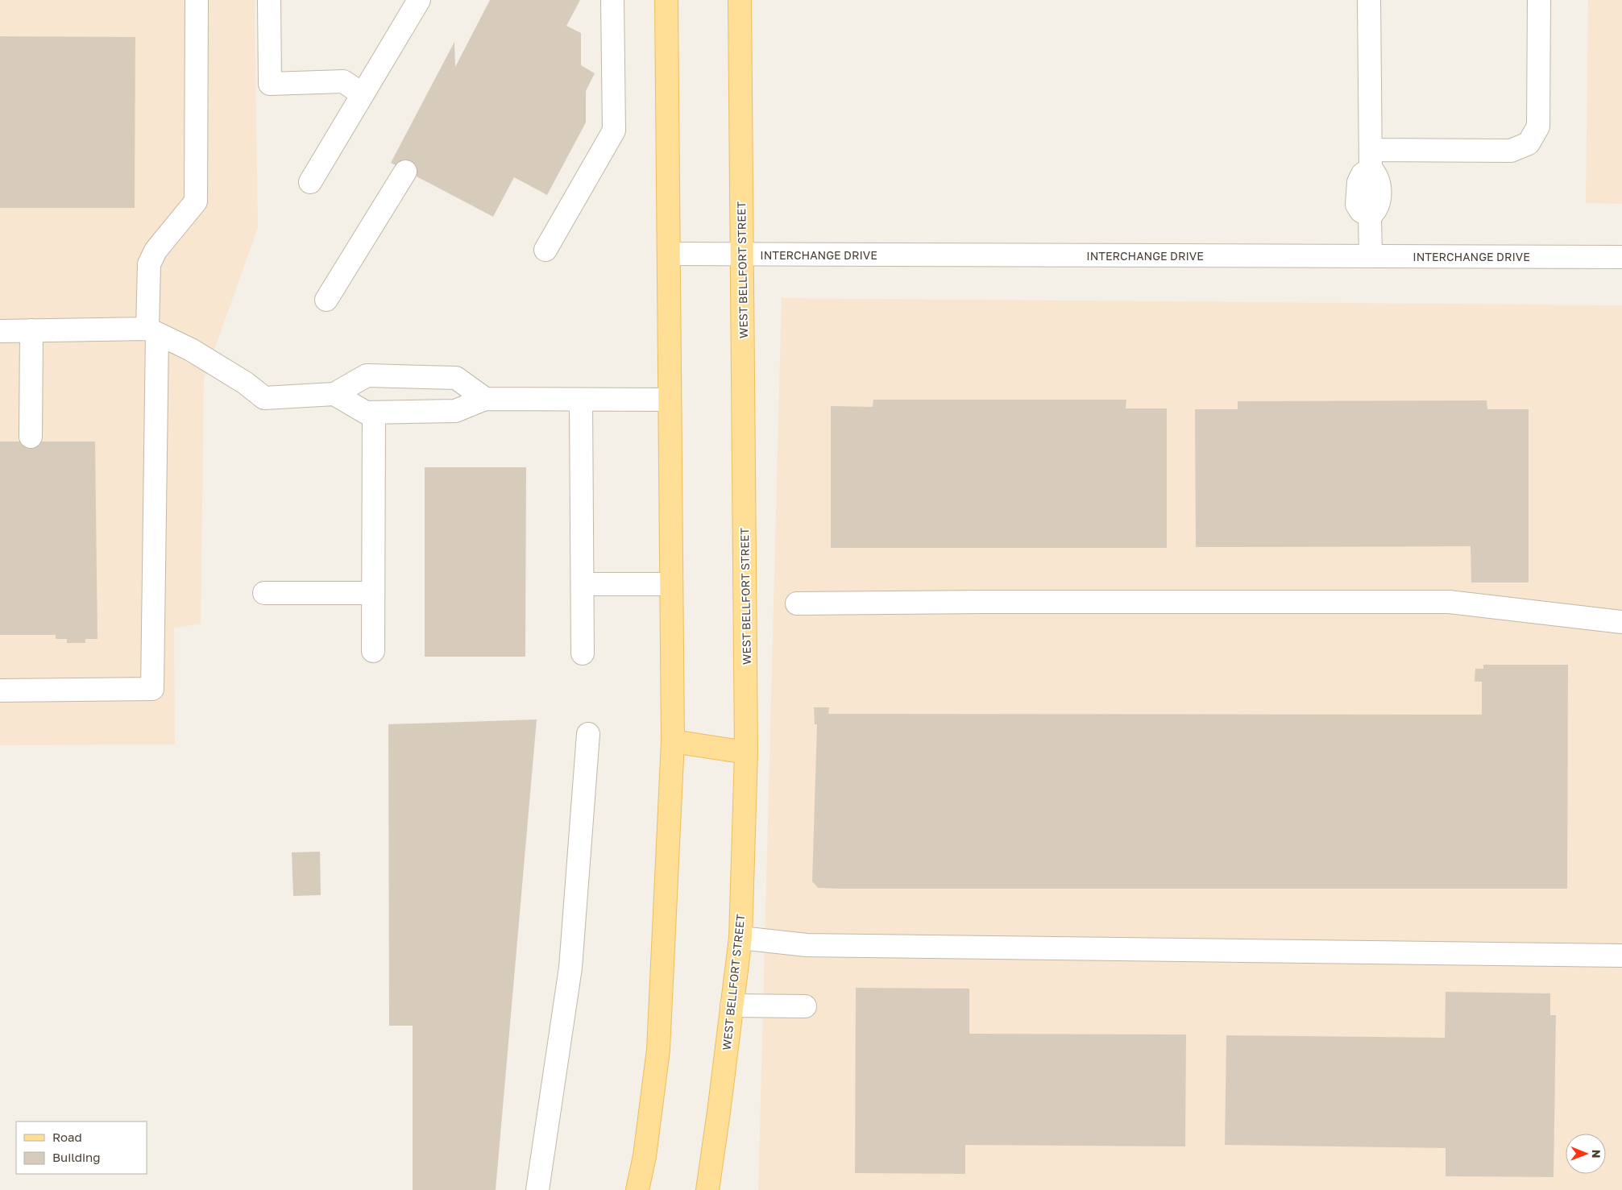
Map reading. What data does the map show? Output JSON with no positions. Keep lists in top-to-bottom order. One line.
{"streets":{"main road":["WEST BELLFORT STREET"],"street":["INTERCHANGE DRIVE"]},"crossings":[["INTERCHANGE DRIVE","WEST BELLFORT STREET"]],"legend":["Road","Building"],"north":"right"}
